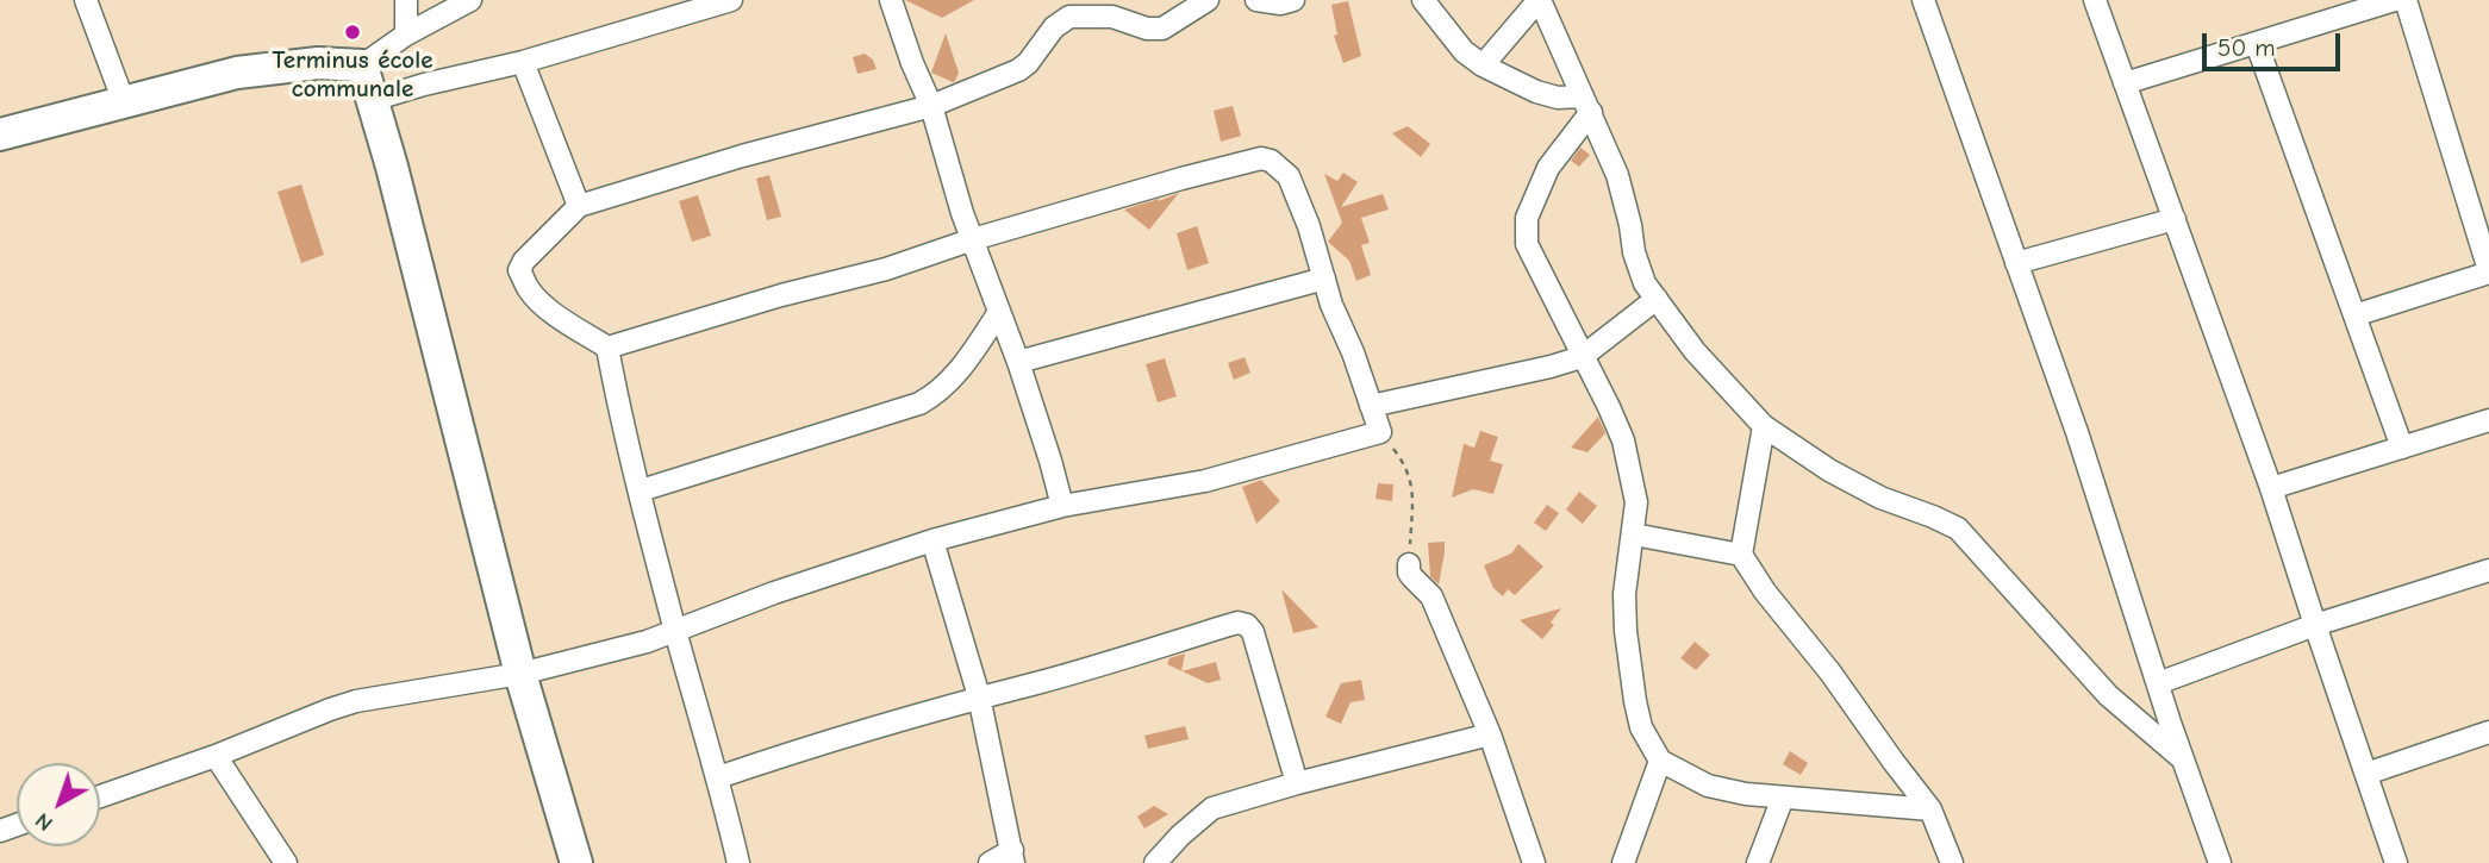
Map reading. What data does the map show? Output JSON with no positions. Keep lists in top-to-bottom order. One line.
{"places":["Terminus école communale"],"scale_bar":"50 m","north":"bottom left"}
